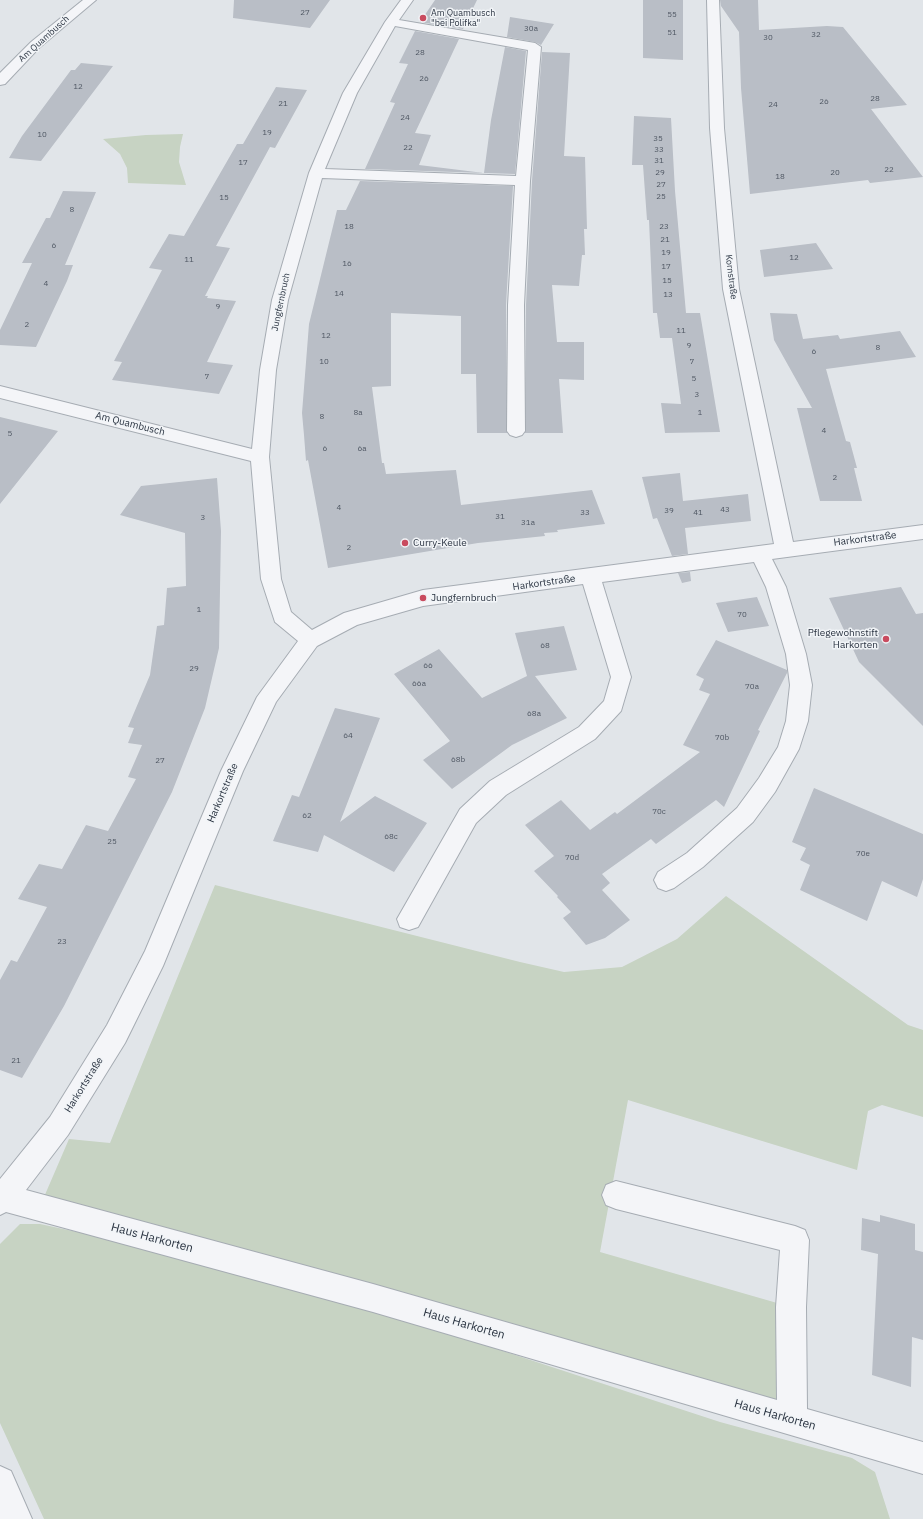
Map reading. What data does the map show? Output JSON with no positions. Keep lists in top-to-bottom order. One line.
{"streets":{"street":["Am Quambusch","Kornstraße","Jungfernbruch","Harkortstraße","Haus Harkorten"]},"crossings":[["Am Quambusch","Jungfernbruch"],["Kornstraße","Harkortstraße"],["Jungfernbruch","Harkortstraße"],["Harkortstraße","Haus Harkorten"]],"places":["Am Quambusch \"bei Polifka\"","Curry-Keule","Jungfernbruch","Pflegewohnstift Harkorten"],"house_numbers":["27","55","30a","51","32","30","28","26","12","28","26","21","24","24","19","10","35","22","33","31","17","22","29","20","18","27","25","15","8","18","23","21","6","19","12","11","16","17","15","4","14","13","9","2","11","12","9","8","6","10","7","7","5","3","8a","1","8","4","5","6","6a","2","4","43","39","33","41","31","3","31a","2","1","70","68","66","29","66a","70a","68a","64","70b","68b","27","70c","62","68c","25","70e","70d","23","21"]}
